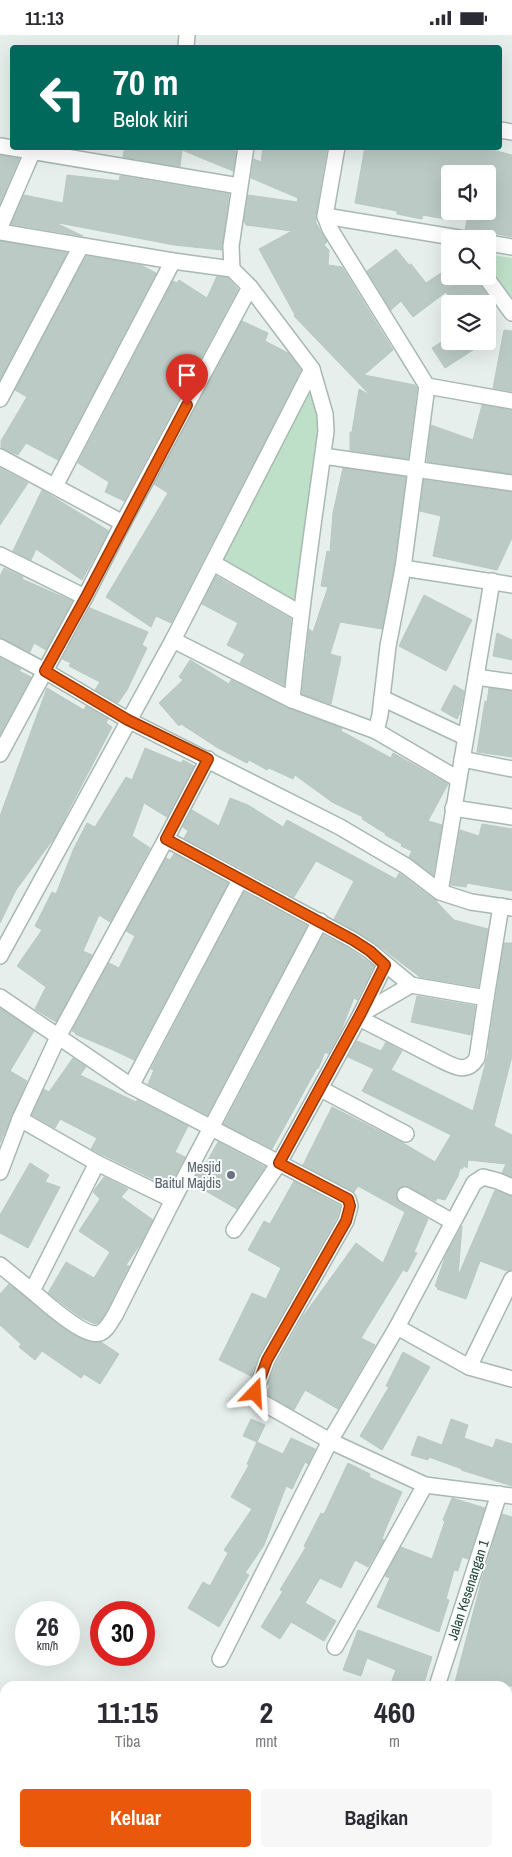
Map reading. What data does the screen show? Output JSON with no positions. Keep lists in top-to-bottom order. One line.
{"streets":{"street":["Jalan Kesenangan 1"]},"places":["Mesjid Baitul Majdis"],"page":{"status":"11:13","turn":["70 m","Belok kiri"],"speed":"26 km/h","limit":"30","eta":["11:15","Tiba","2","mnt","460","m"],"buttons":["Keluar","Bagikan"]}}
